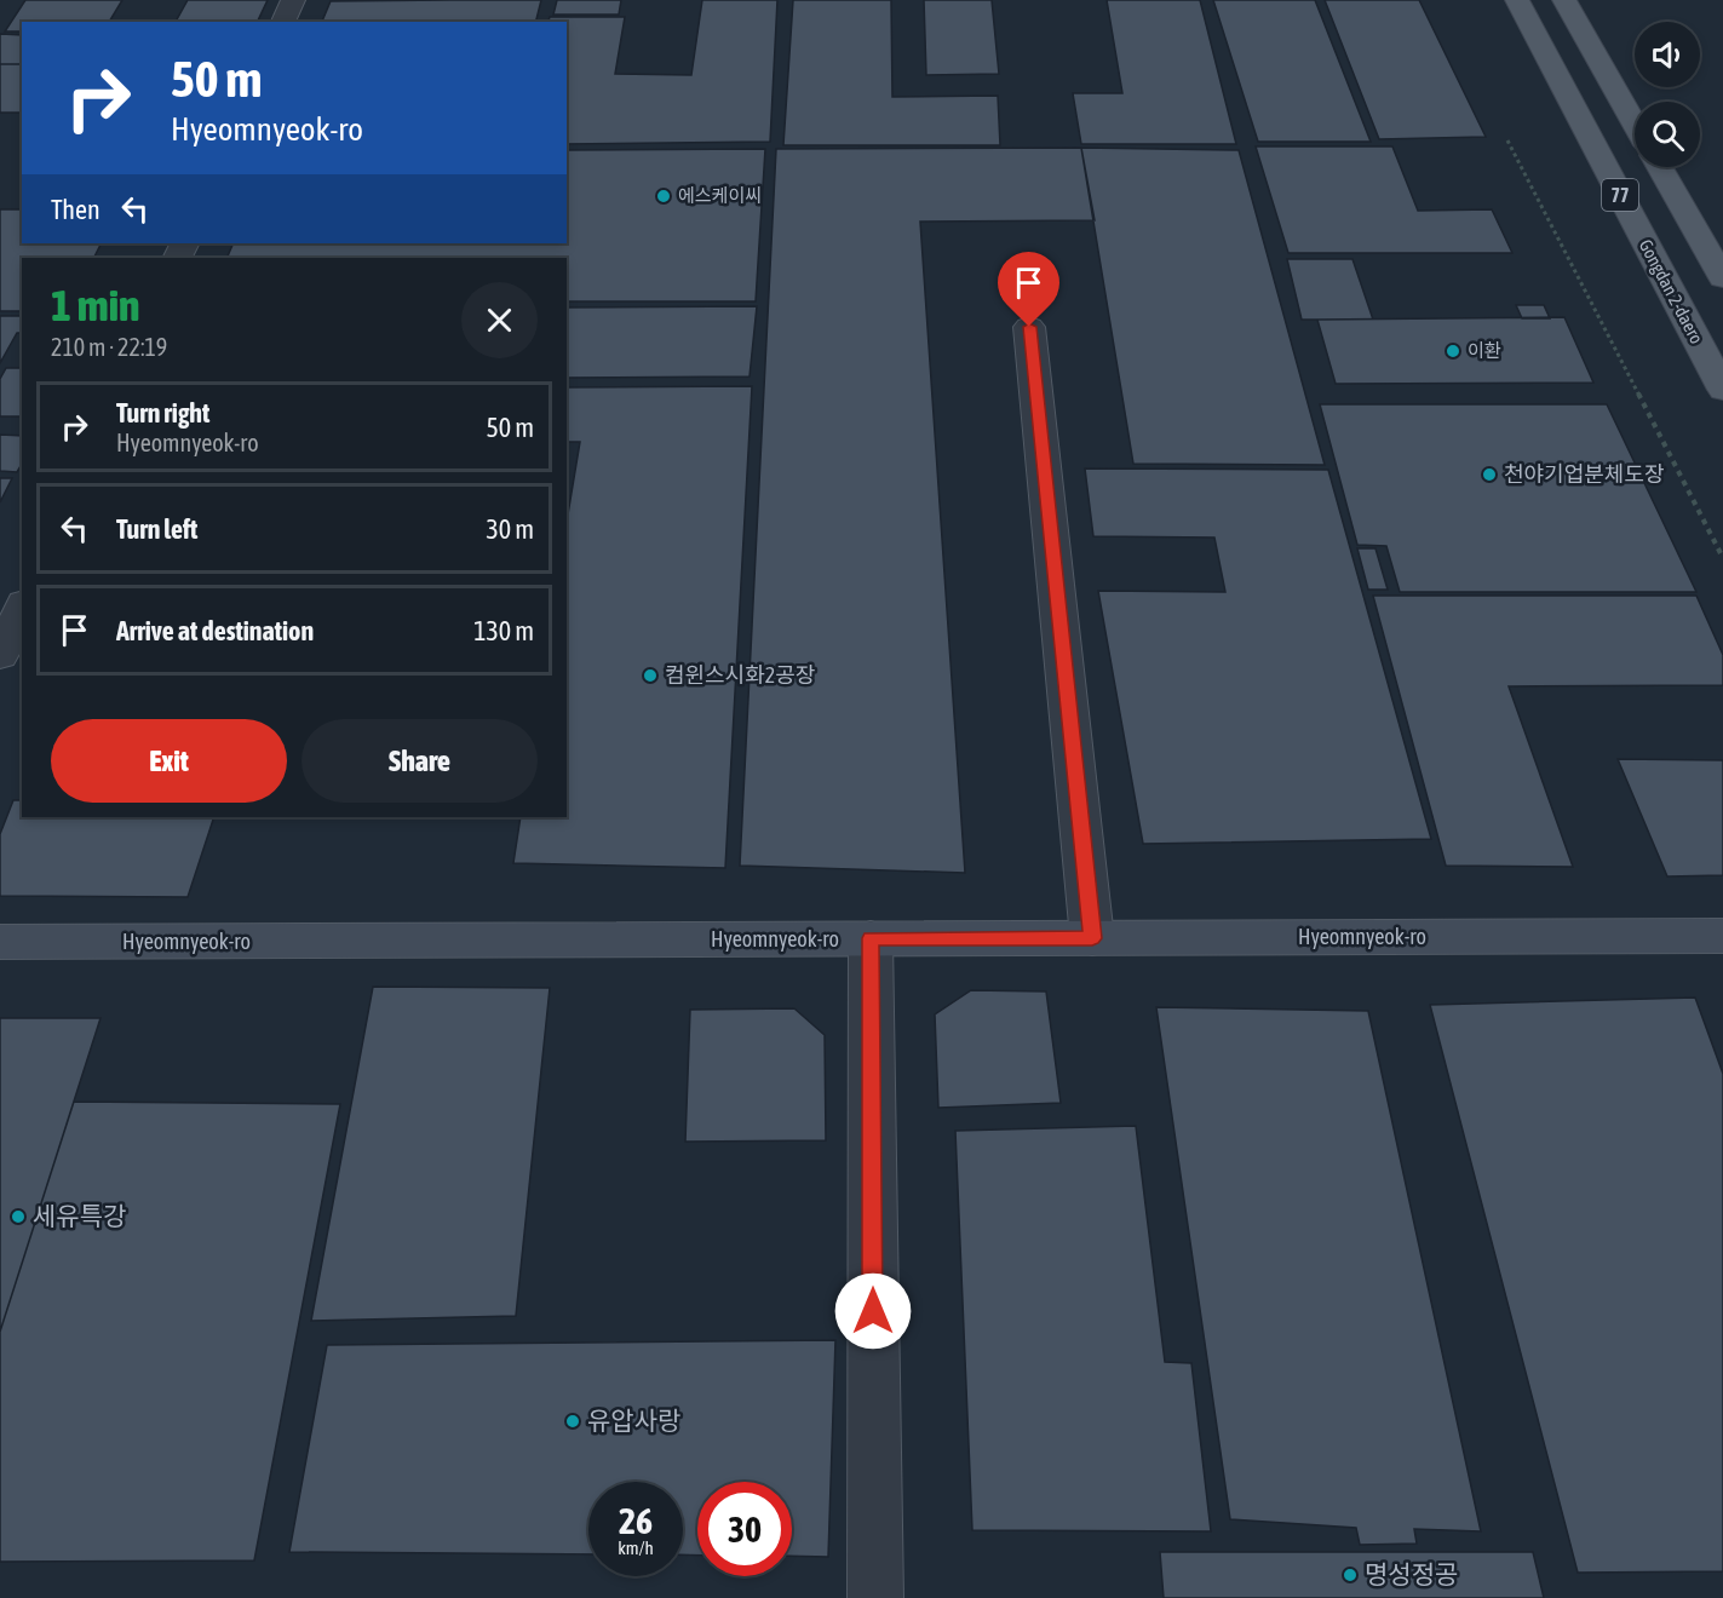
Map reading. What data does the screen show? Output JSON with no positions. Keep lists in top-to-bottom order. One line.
{"streets":{"main road":["77","Gongdan 2-daero"],"street":["Hyeomnyeok-ro"]},"places":["에스케이씨","이환","천야기업분체도장","컴윈스시화2공장","세유특강","유압사랑","명성정공"],"page":{"turn":["50 m","Hyeomnyeok-ro"],"then":"Then","heading":["1 min","210 m · 22:19"],"list":[{"name":"Turn right","note":"Hyeomnyeok-ro","value":"50 m"},{"name":"Turn left","value":"30 m"},{"name":"Arrive at destination","value":"130 m"}],"buttons":["Exit","Share"],"speed":"26 km/h","limit":"30"}}
